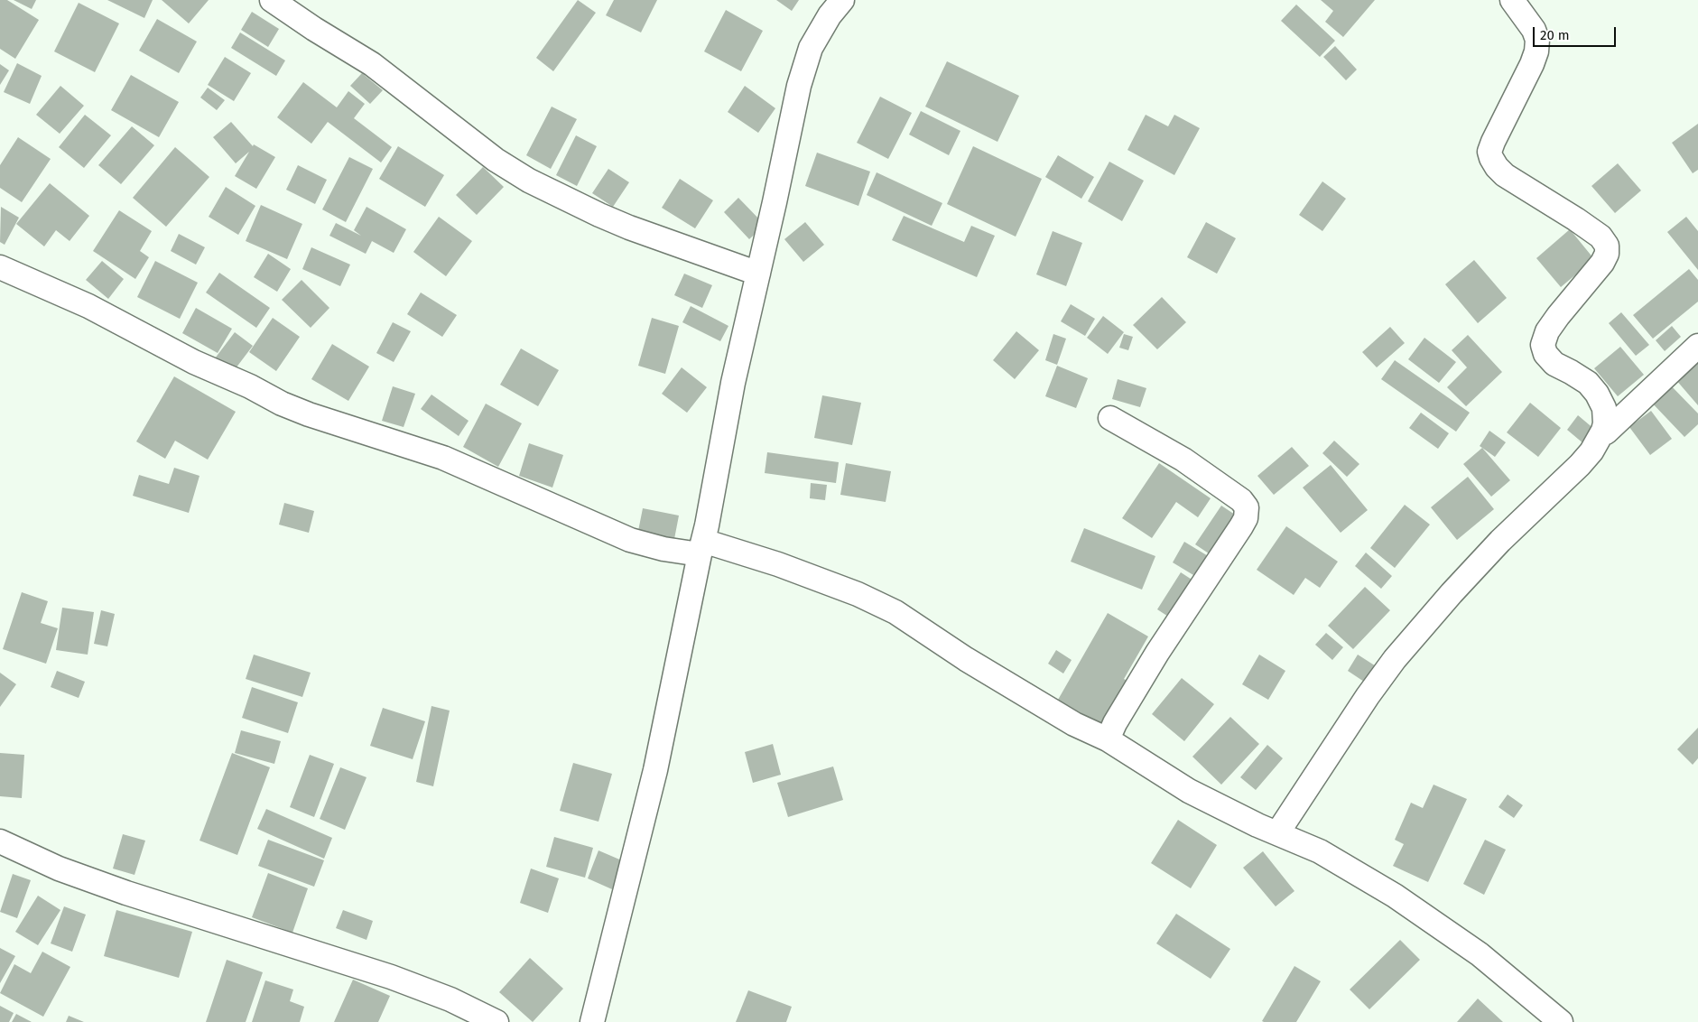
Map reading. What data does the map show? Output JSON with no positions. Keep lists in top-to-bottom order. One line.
{"scale_bar":"20 m"}
